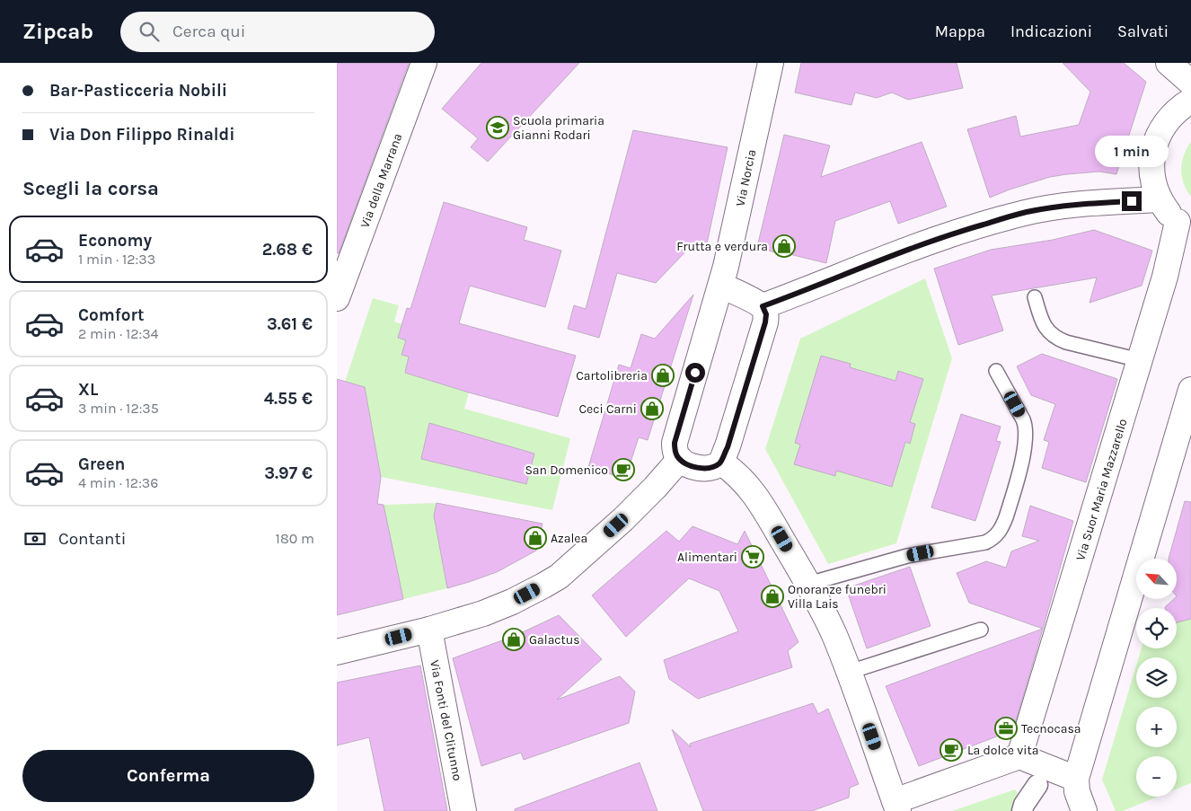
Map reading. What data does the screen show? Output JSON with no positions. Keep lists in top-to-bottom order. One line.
{"streets":{"street":["Via Norcia","Via della Marrana","Via Suor Maria Mazzarello","Via Fonti del Clitunno"]},"places":{"school or university":["Scuola primaria Gianni Rodari"],"shop":["Frutta e verdura","Cartolibreria","Ceci Carni","Azalea","Onoranze funebri Villa Lais","Galactus"],"cafe":["San Domenico","La dolce vita"],"supermarket":["Alimentari"],"office":["Tecnocasa"]},"north":"top left","page":{"header":"Zipcab","search":"Cerca qui","nav":["Mappa","Indicazioni","Salvati"],"banner":["Bar-Pasticceria Nobili","Via Don Filippo Rinaldi"],"bubble":"1 min","heading":"Scegli la corsa","list":[{"name":"Economy","note":"1 min · 12:33","value":"2.68 €"},{"name":"Comfort","note":"2 min · 12:34","value":"3.61 €"},{"name":"XL","note":"3 min · 12:35","value":"4.55 €"},{"name":"Green","note":"4 min · 12:36","value":"3.97 €"}],"pay":["Contanti","180 m"],"map_buttons":["+","−"],"buttons":"Conferma"}}
